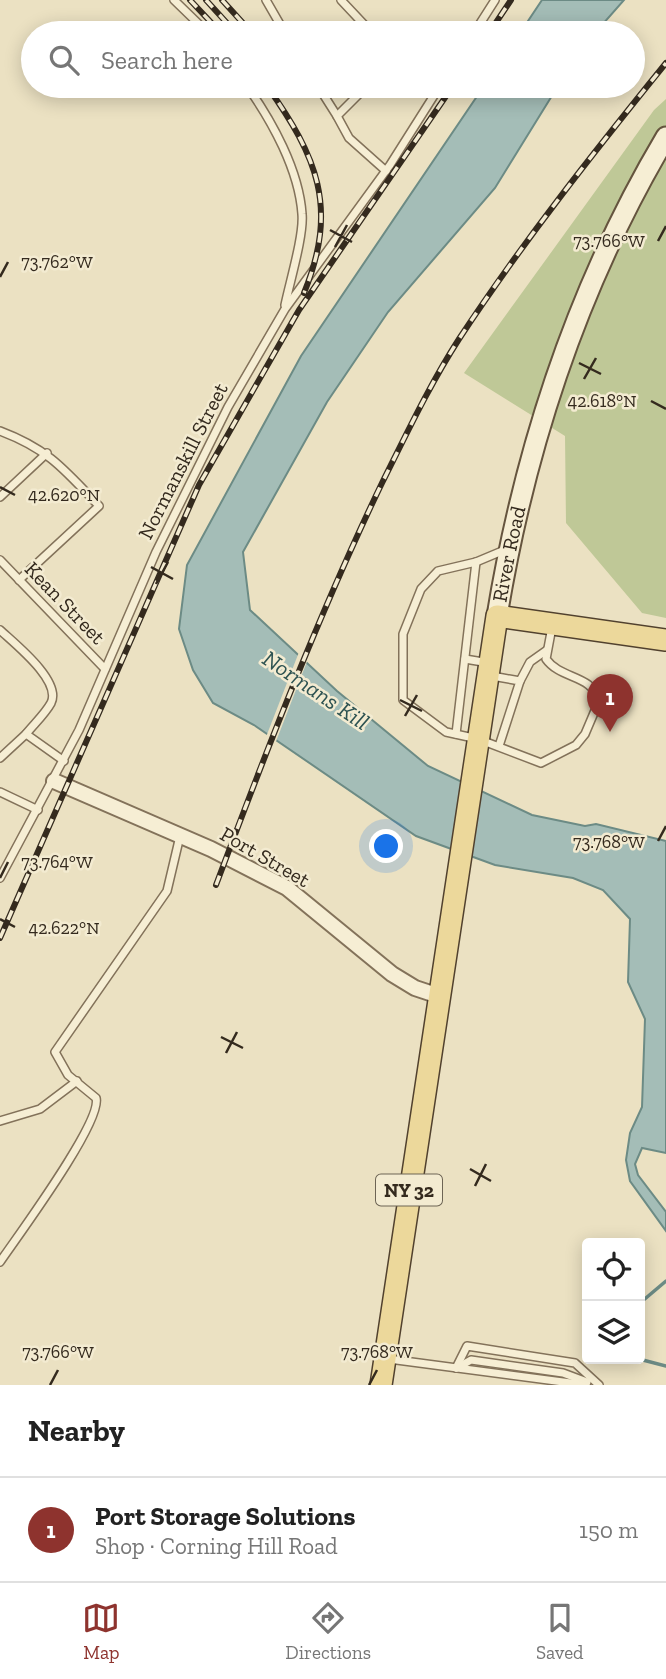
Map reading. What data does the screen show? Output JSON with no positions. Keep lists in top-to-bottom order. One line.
{"streets":{"main road":["River Road","NY 32"],"street":["Port Street"],"lane":["Normanskill Street","Kean Street"]},"crossings":[["Normanskill Street","Kean Street"],["Normanskill Street","Port Street"],["River Road","Port Street"],["River Road","NY 32"],["Port Street","NY 32"]],"water":["Normans Kill"],"page":{"search":"Search here","pins":"1","heading":"Nearby","list":[{"mark":"1","name":"Port Storage Solutions","note":"Shop · Corning Hill Road","value":"150 m"}],"nav":["Map","Directions","Saved"]},"coordinates":["73.766°W","73.762°W","42.618°N","42.620°N","73.768°W","73.764°W","42.622°N"]}
